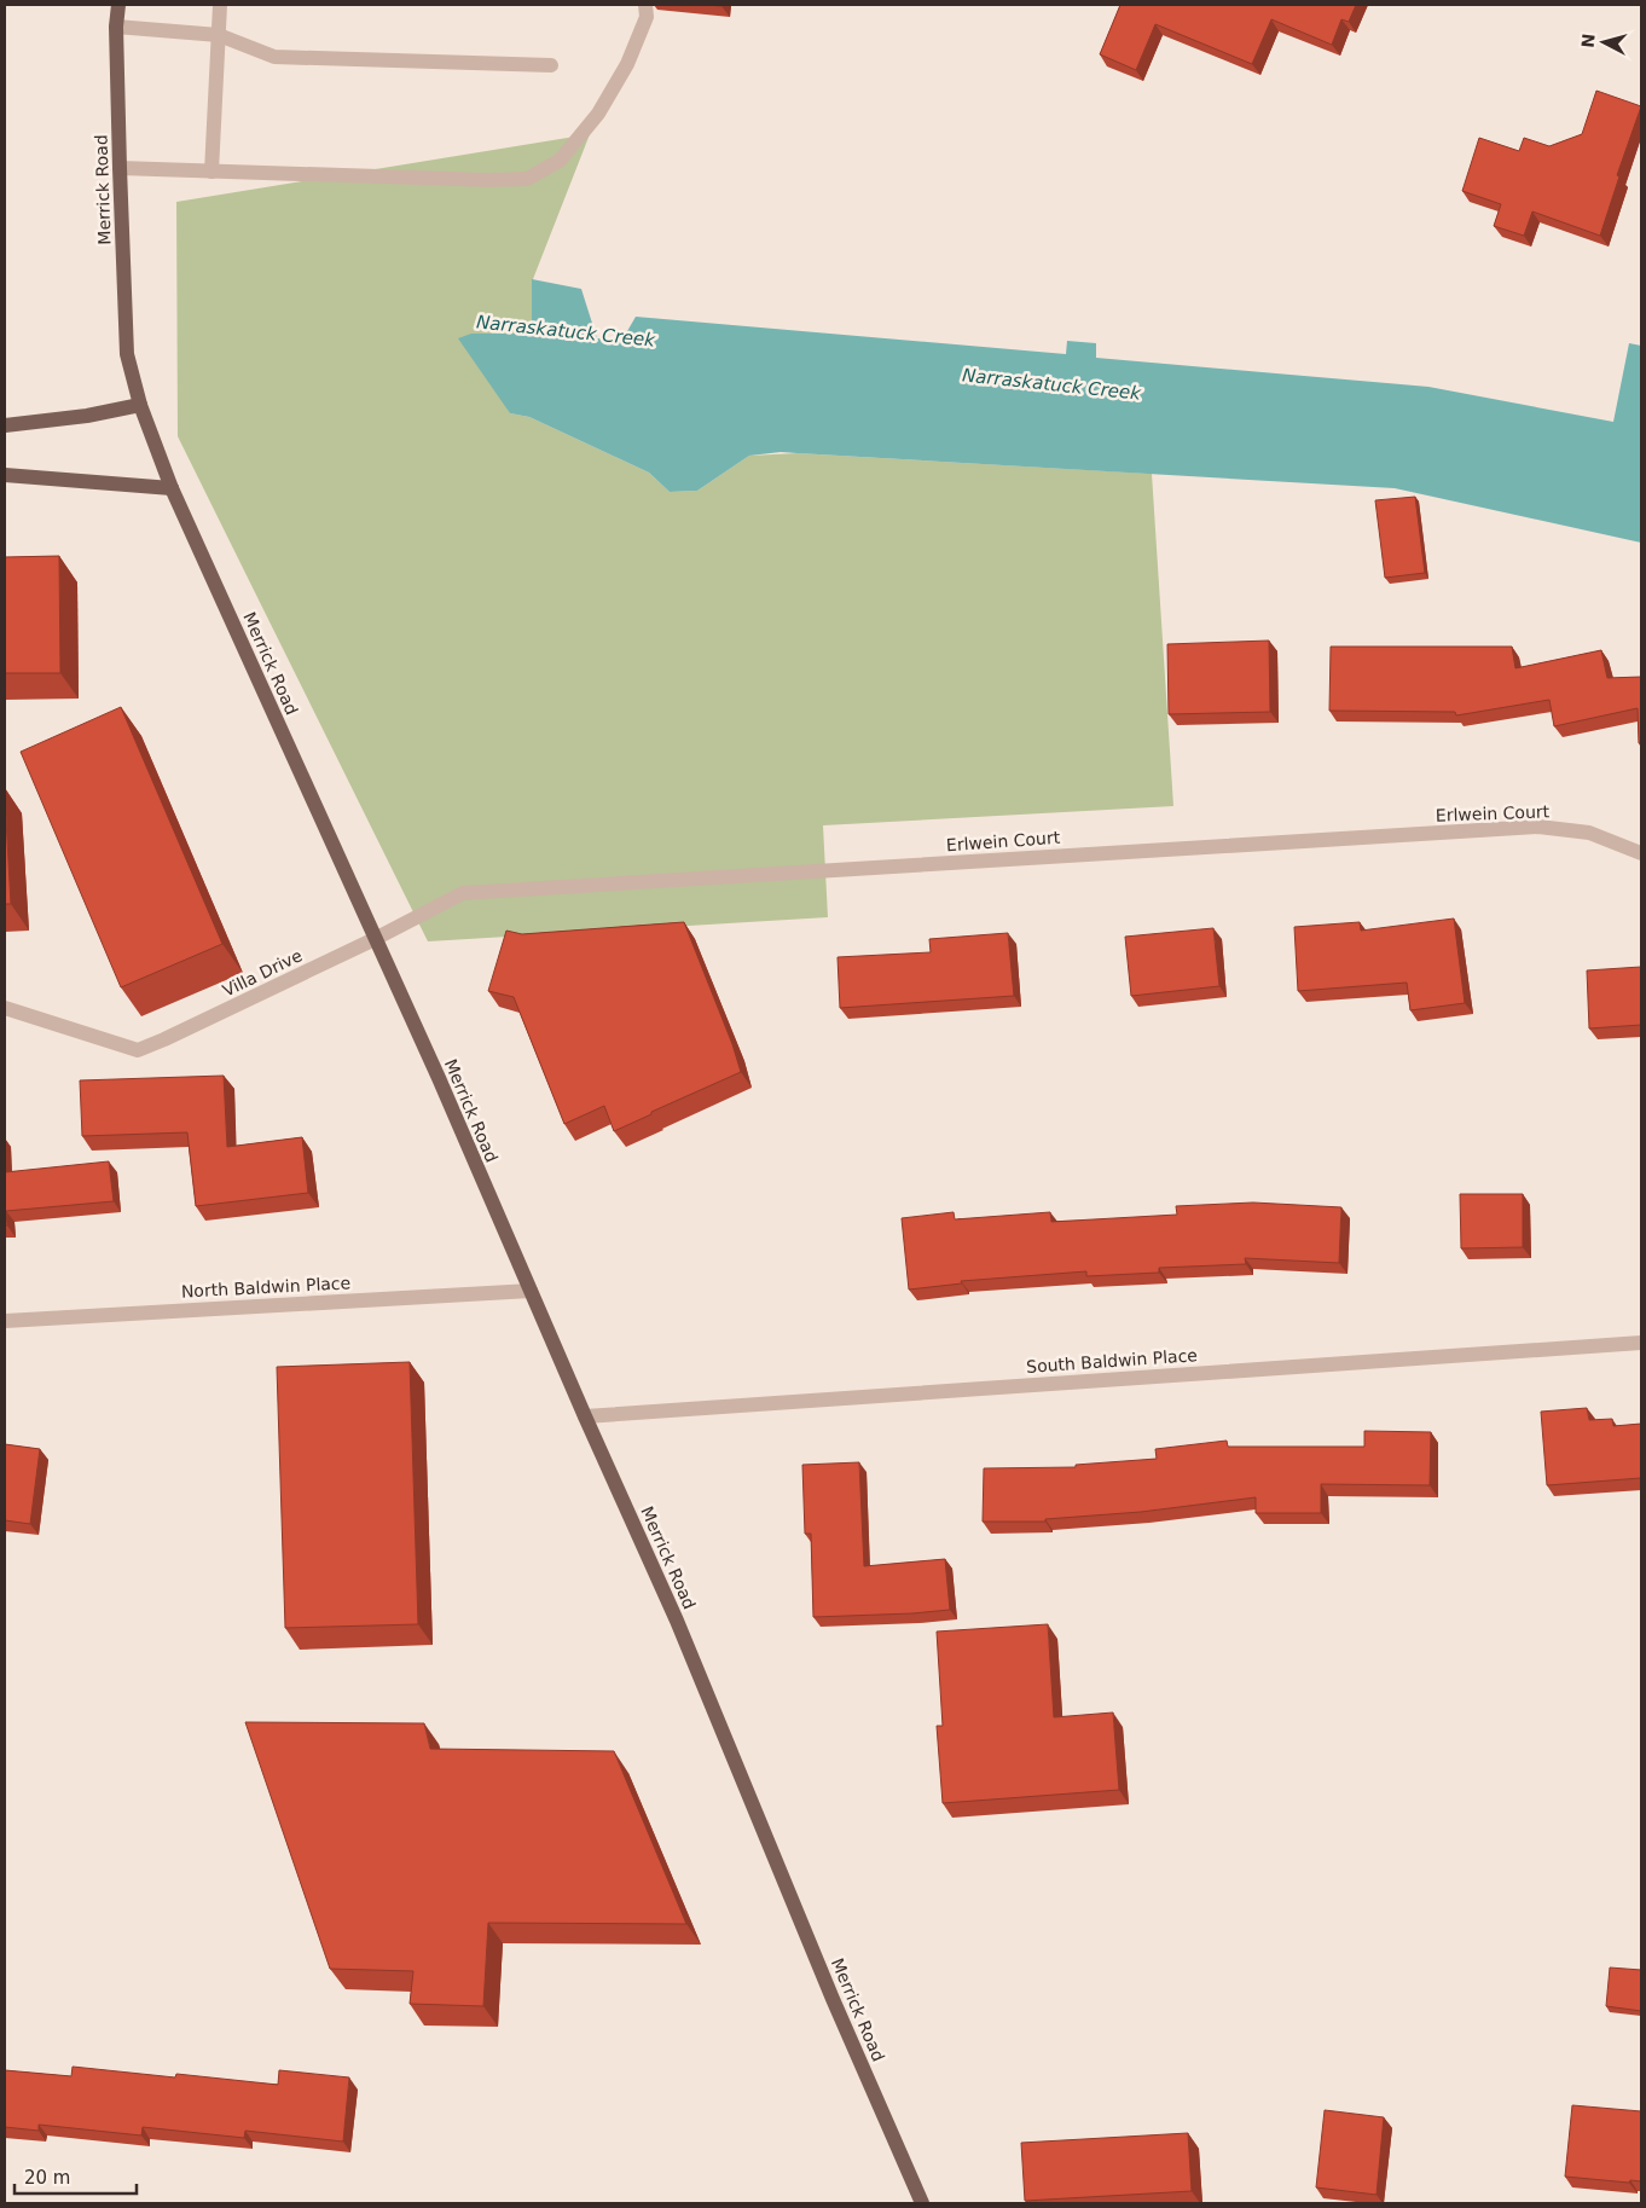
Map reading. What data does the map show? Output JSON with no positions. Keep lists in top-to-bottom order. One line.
{"streets":{"main road":["Merrick Road"],"street":["Erlwein Court","Villa Drive","North Baldwin Place","South Baldwin Place"]},"crossings":[["Merrick Road","Erlwein Court"],["Merrick Road","Villa Drive"],["Merrick Road","North Baldwin Place"],["Merrick Road","South Baldwin Place"],["Erlwein Court","Villa Drive"]],"water":["Narraskatuck Creek"],"scale_bar":"20 m","north":"left"}
